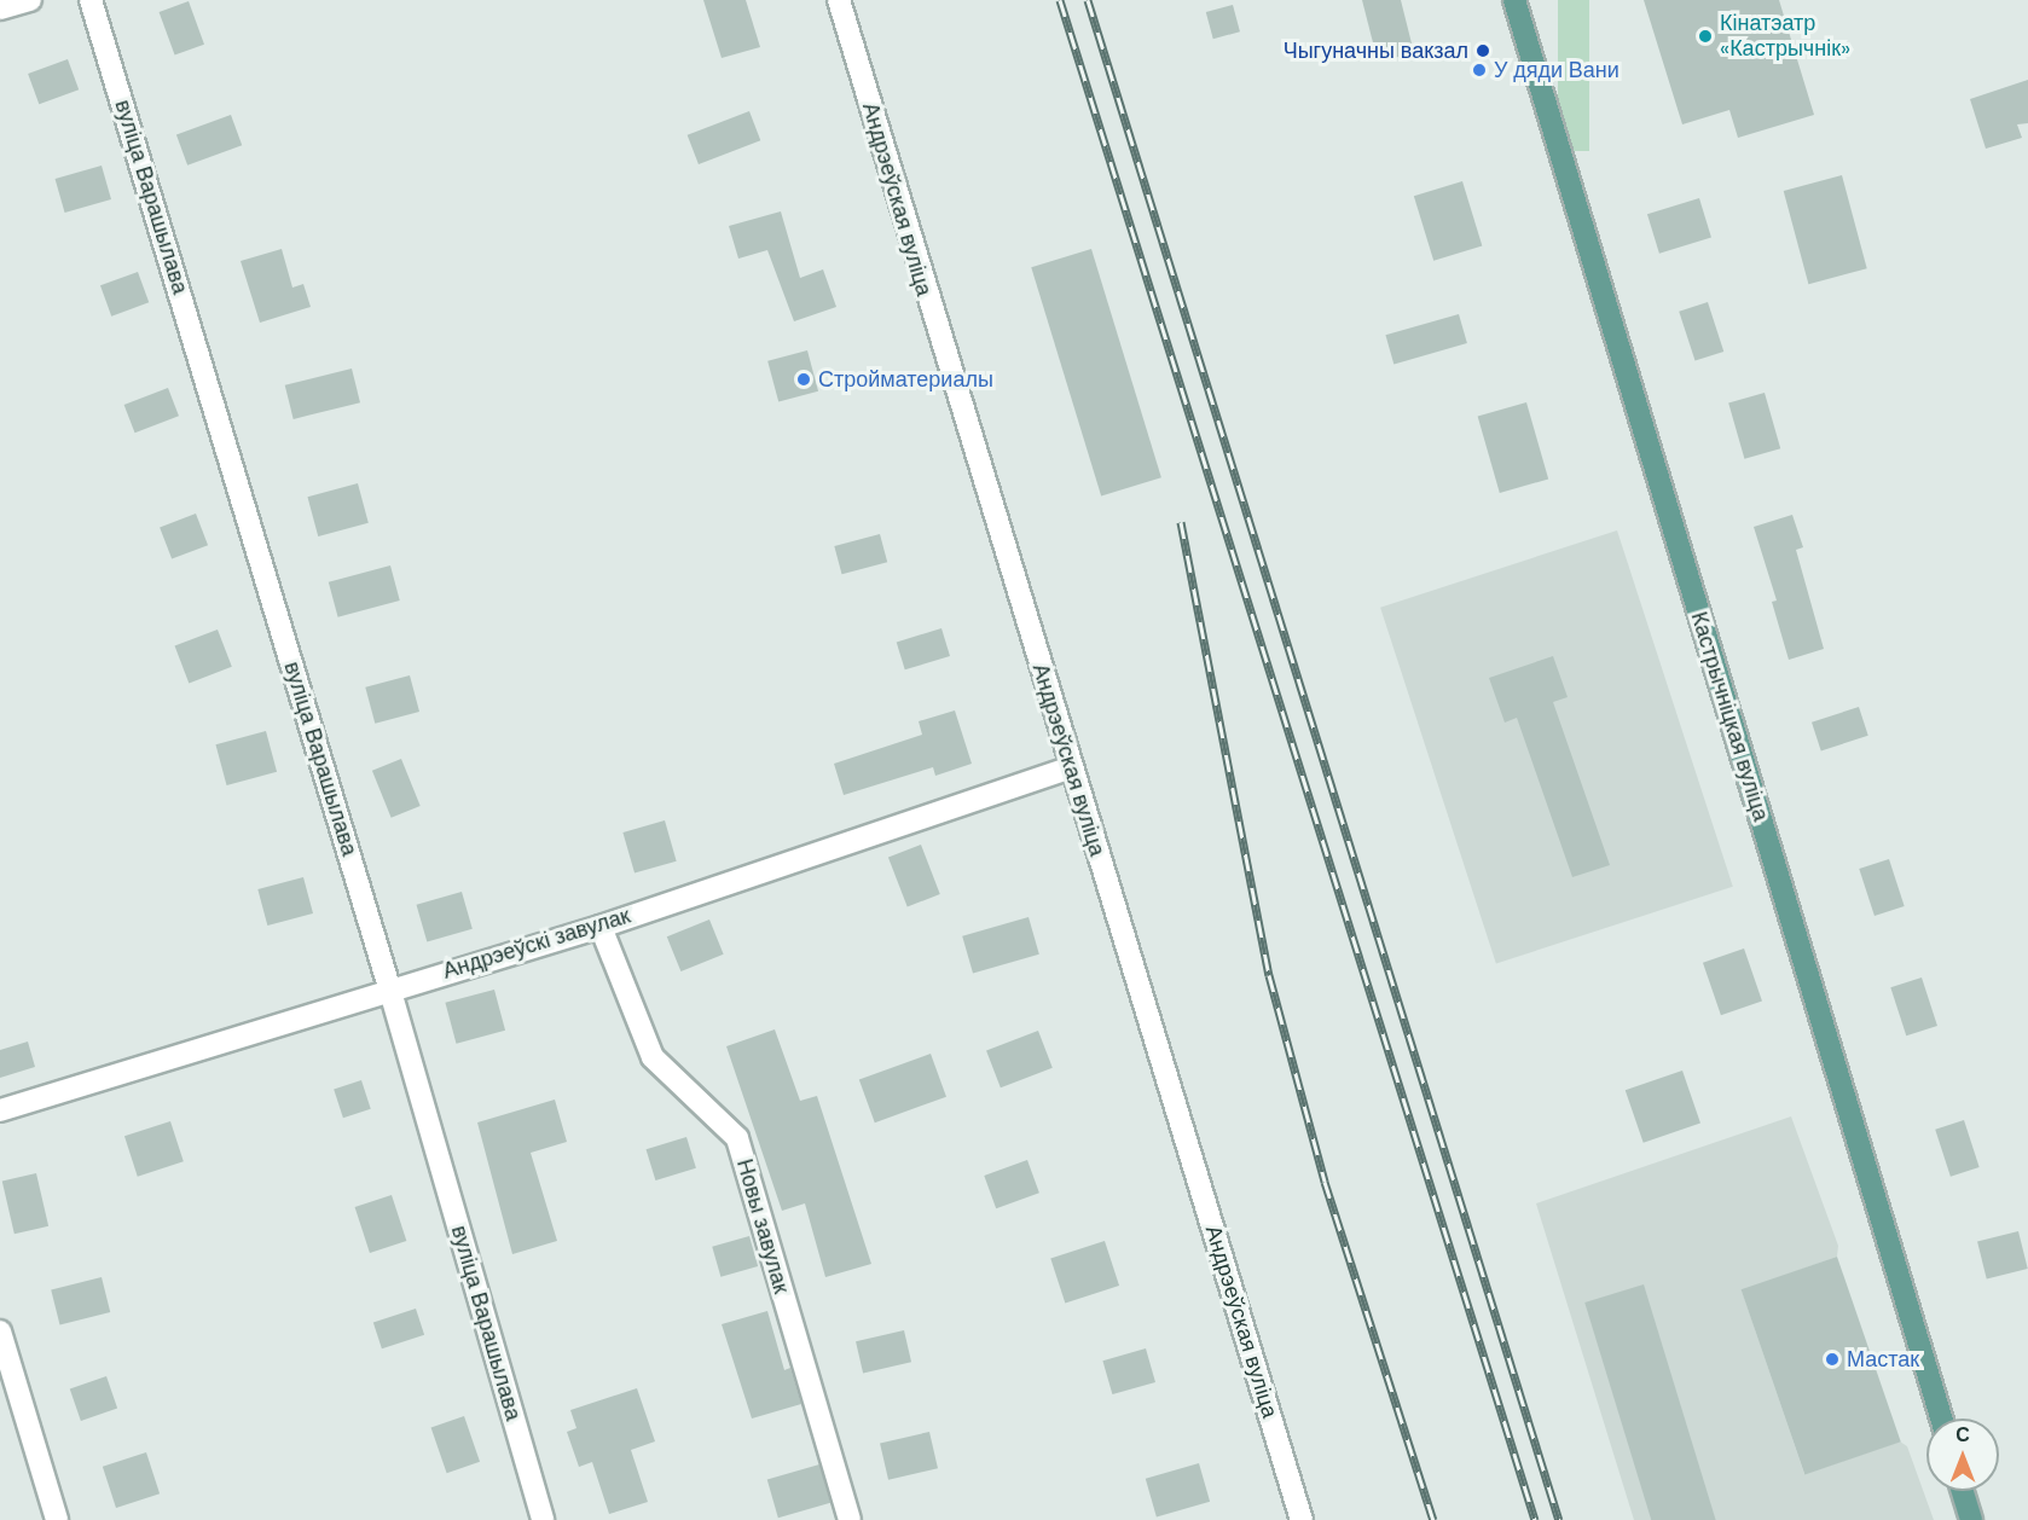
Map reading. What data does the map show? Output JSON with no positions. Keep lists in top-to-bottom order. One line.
{"streets":{"main road":["Кастрычніцкая вуліца"],"street":["вуліца Варашылава","Андрэеўская вуліца","Андрэеўскі завулак","Новы завулак"]},"crossings":[["вуліца Варашылава","Андрэеўскі завулак"],["Андрэеўская вуліца","Андрэеўскі завулак"],["Андрэеўскі завулак","Новы завулак"]],"places":["Кінатэатр «Кастрычнік»","Чыгуначны вакзал","У дяди Вани","Стройматериалы","Мастак"],"north":"top"}
